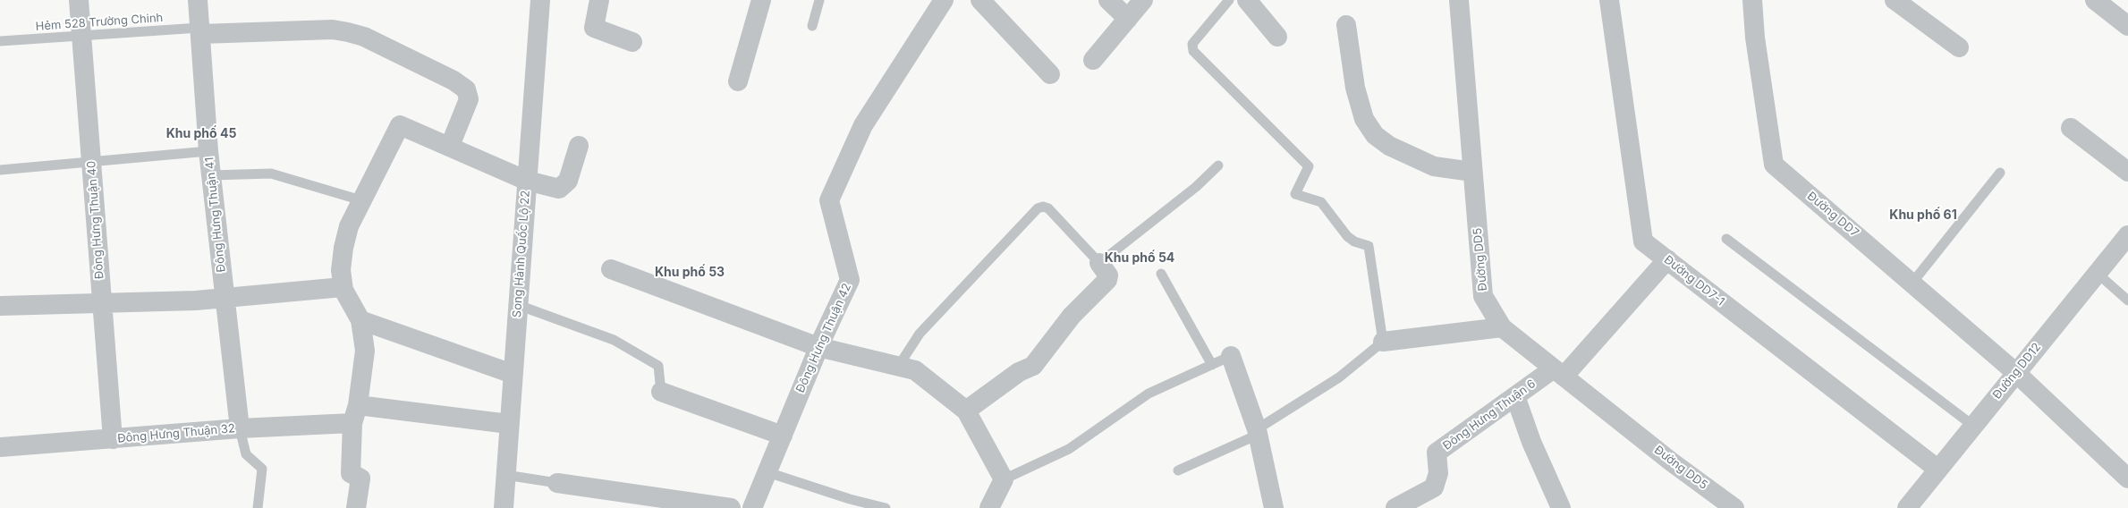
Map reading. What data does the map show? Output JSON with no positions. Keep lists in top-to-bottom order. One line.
{"streets":{"street":["Đông Hưng Thuận 41","Đường DD7","Đông Hưng Thuận 40","Song Hành Quốc Lộ 22","Đường DD5","Đường DD7-1","Đông Hưng Thuận 42","Đường DD12","Đông Hưng Thuận 6","Đông Hưng Thuận 32"],"lane":["Hẻm 528 Trường Chinh"]},"crossings":[["Hẻm 528 Trường Chinh","Đông Hưng Thuận 41"],["Hẻm 528 Trường Chinh","Đông Hưng Thuận 40"],["Đông Hưng Thuận 41","Đông Hưng Thuận 32"],["Đường DD7","Đường DD12"],["Đông Hưng Thuận 40","Đông Hưng Thuận 32"],["Song Hành Quốc Lộ 22","Đông Hưng Thuận 32"],["Đường DD5","Đông Hưng Thuận 6"],["Đường DD7-1","Đường DD12"],["Đường DD7-1","Đông Hưng Thuận 6"]],"districts":["Khu phố 45","Khu phố 61","Khu phố 54","Khu phố 53"]}
